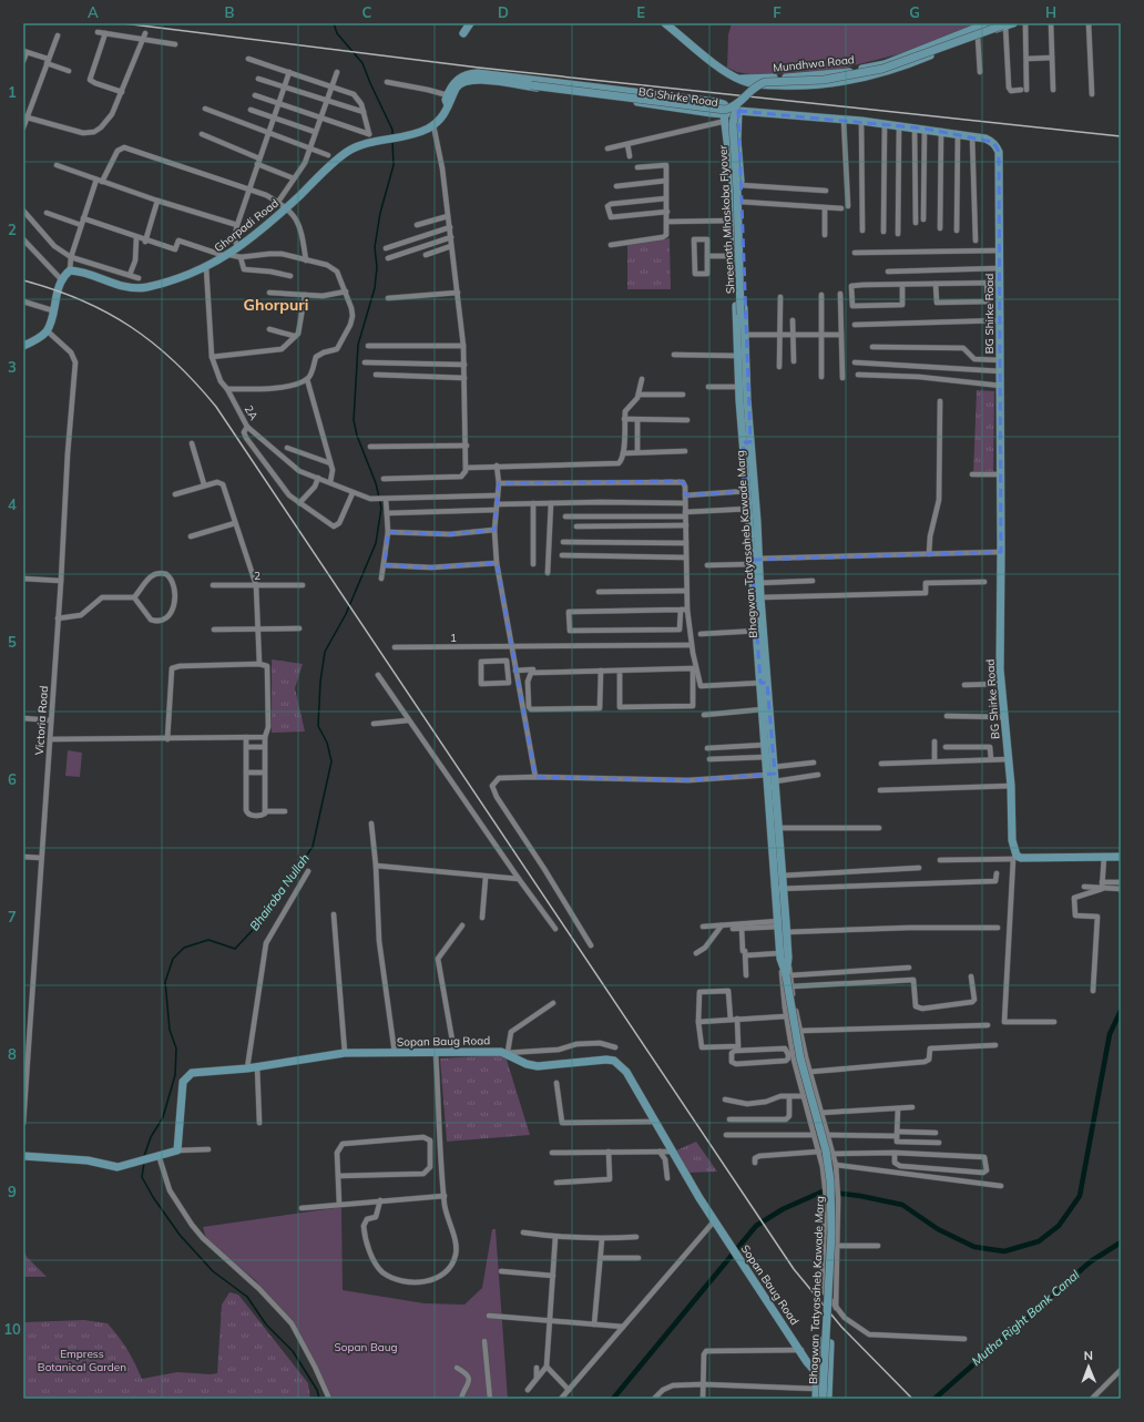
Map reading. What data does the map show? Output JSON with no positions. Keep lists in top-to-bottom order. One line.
{"streets":{"street":["Mundhwa Road","BG Shirke Road","Shreenath Mhaskoba Flyover","Ghorpadi Road","2A","Bhagwan Tatyasaheb Kawade Marg","2","1","Victoria Road","Sopan Baug Road"]},"crossings":[["BG Shirke Road","Shreenath Mhaskoba Flyover"],["BG Shirke Road","Bhagwan Tatyasaheb Kawade Marg"],["Shreenath Mhaskoba Flyover","Bhagwan Tatyasaheb Kawade Marg"],["Ghorpadi Road","2A"]],"districts":["Ghorpuri"],"water":["Bhairoba Nullah","Mutha Right Bank Canal"],"parks":["Sopan Baug","Empress Botanical Garden"],"north":"top","grid":{"columns":["A","B","C","D","E","F","G","H"],"rows":["1","2","3","4","5","6","7","8","9","10"]}}
